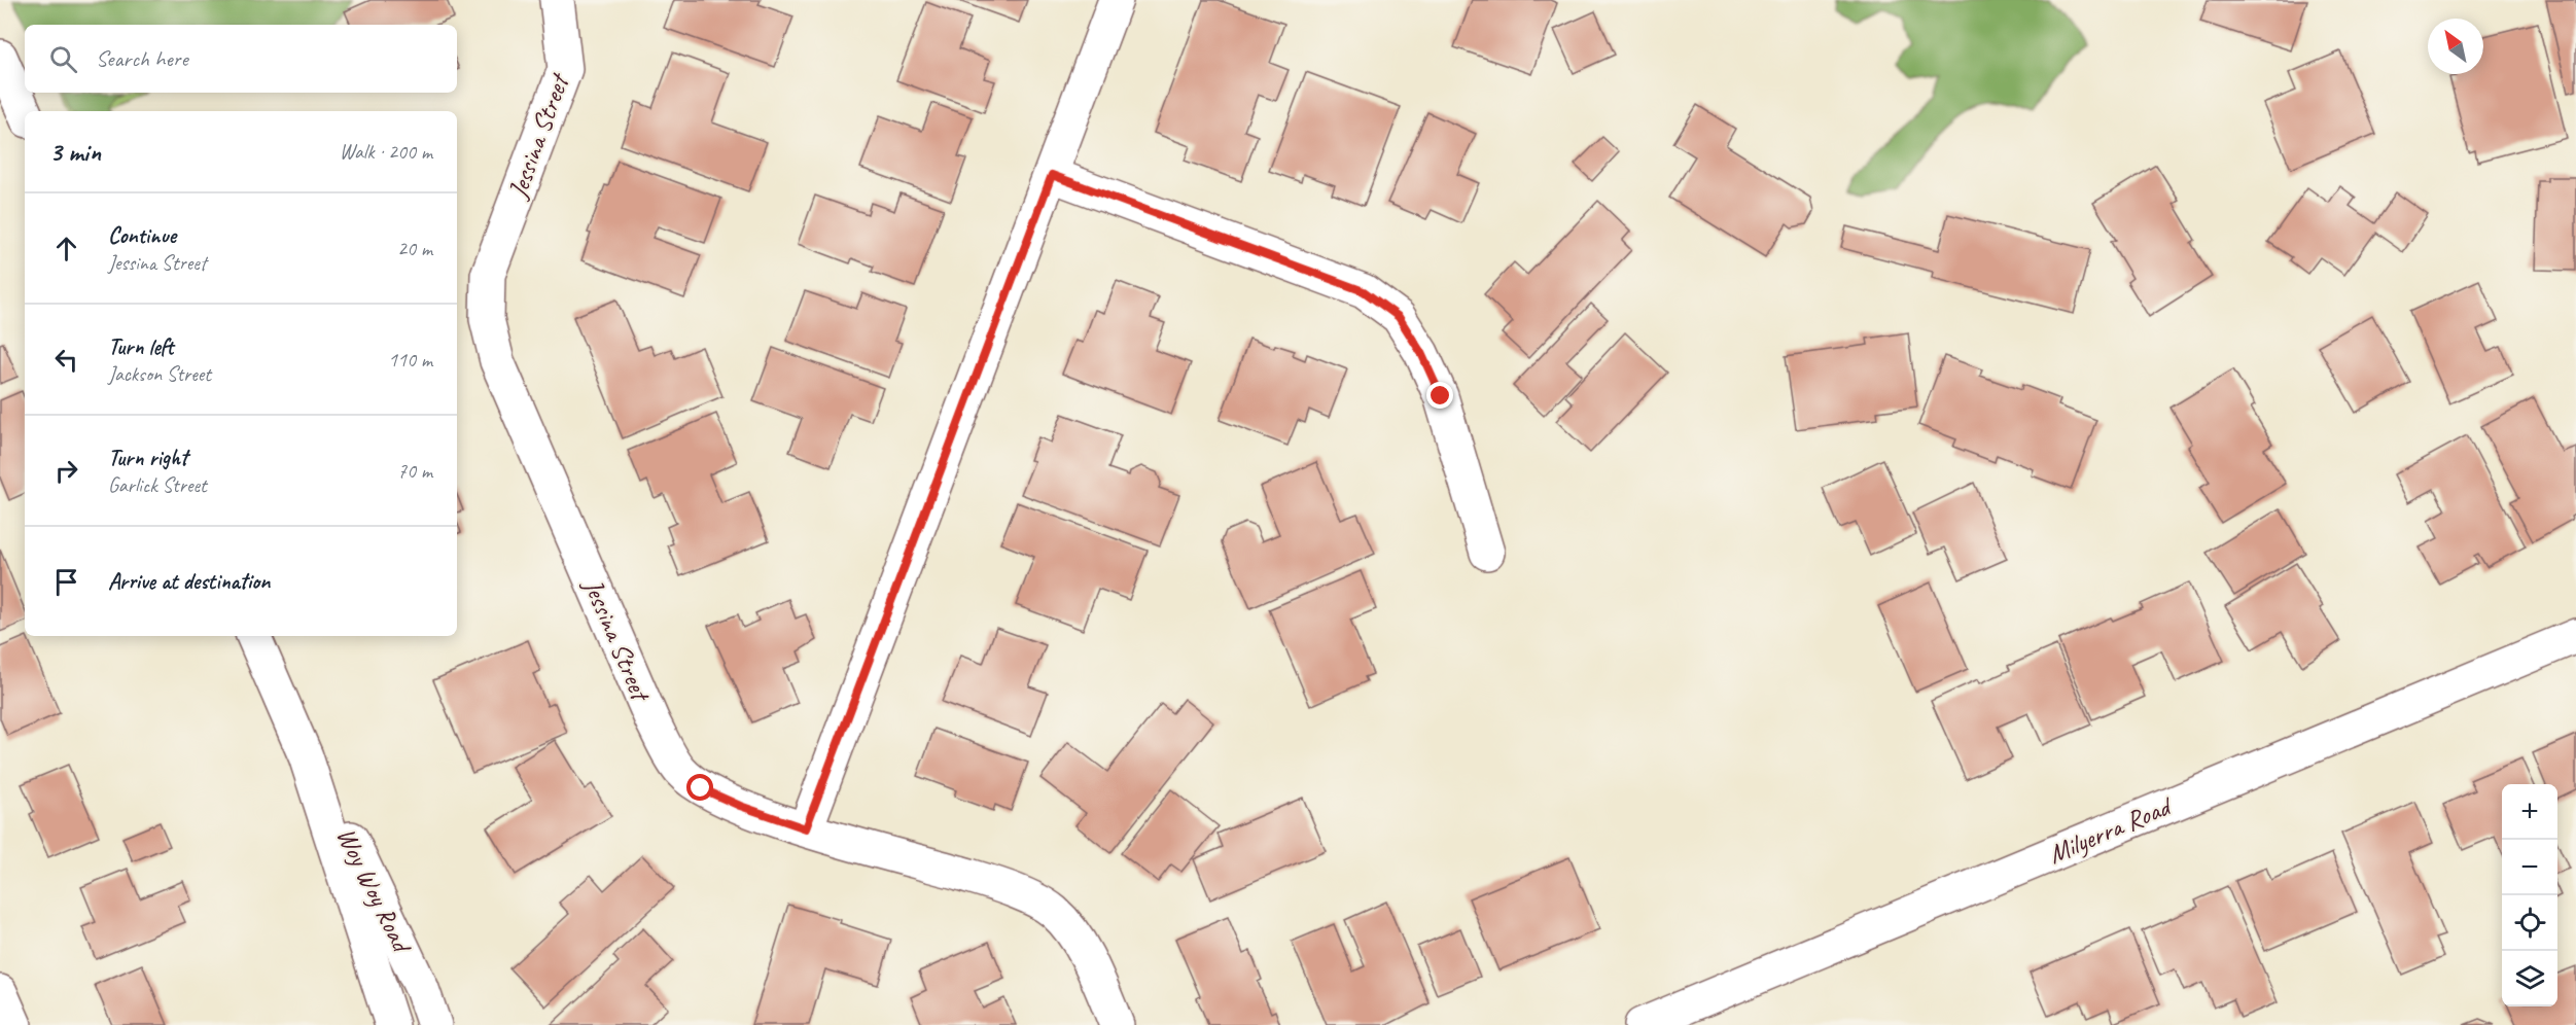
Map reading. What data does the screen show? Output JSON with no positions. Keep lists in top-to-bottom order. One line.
{"streets":{"street":["Jessina Street","Milyerra Road","Woy Woy Road"]},"north":"top left","page":{"search":"Search here","heading":["3 min","Walk · 200 m"],"list":[["Continue","Jessina Street","20 m"],["Turn left","Jackson Street","110 m"],["Turn right","Garlick Street","70 m"],"Arrive at destination"],"map_buttons":["+","−"]}}
